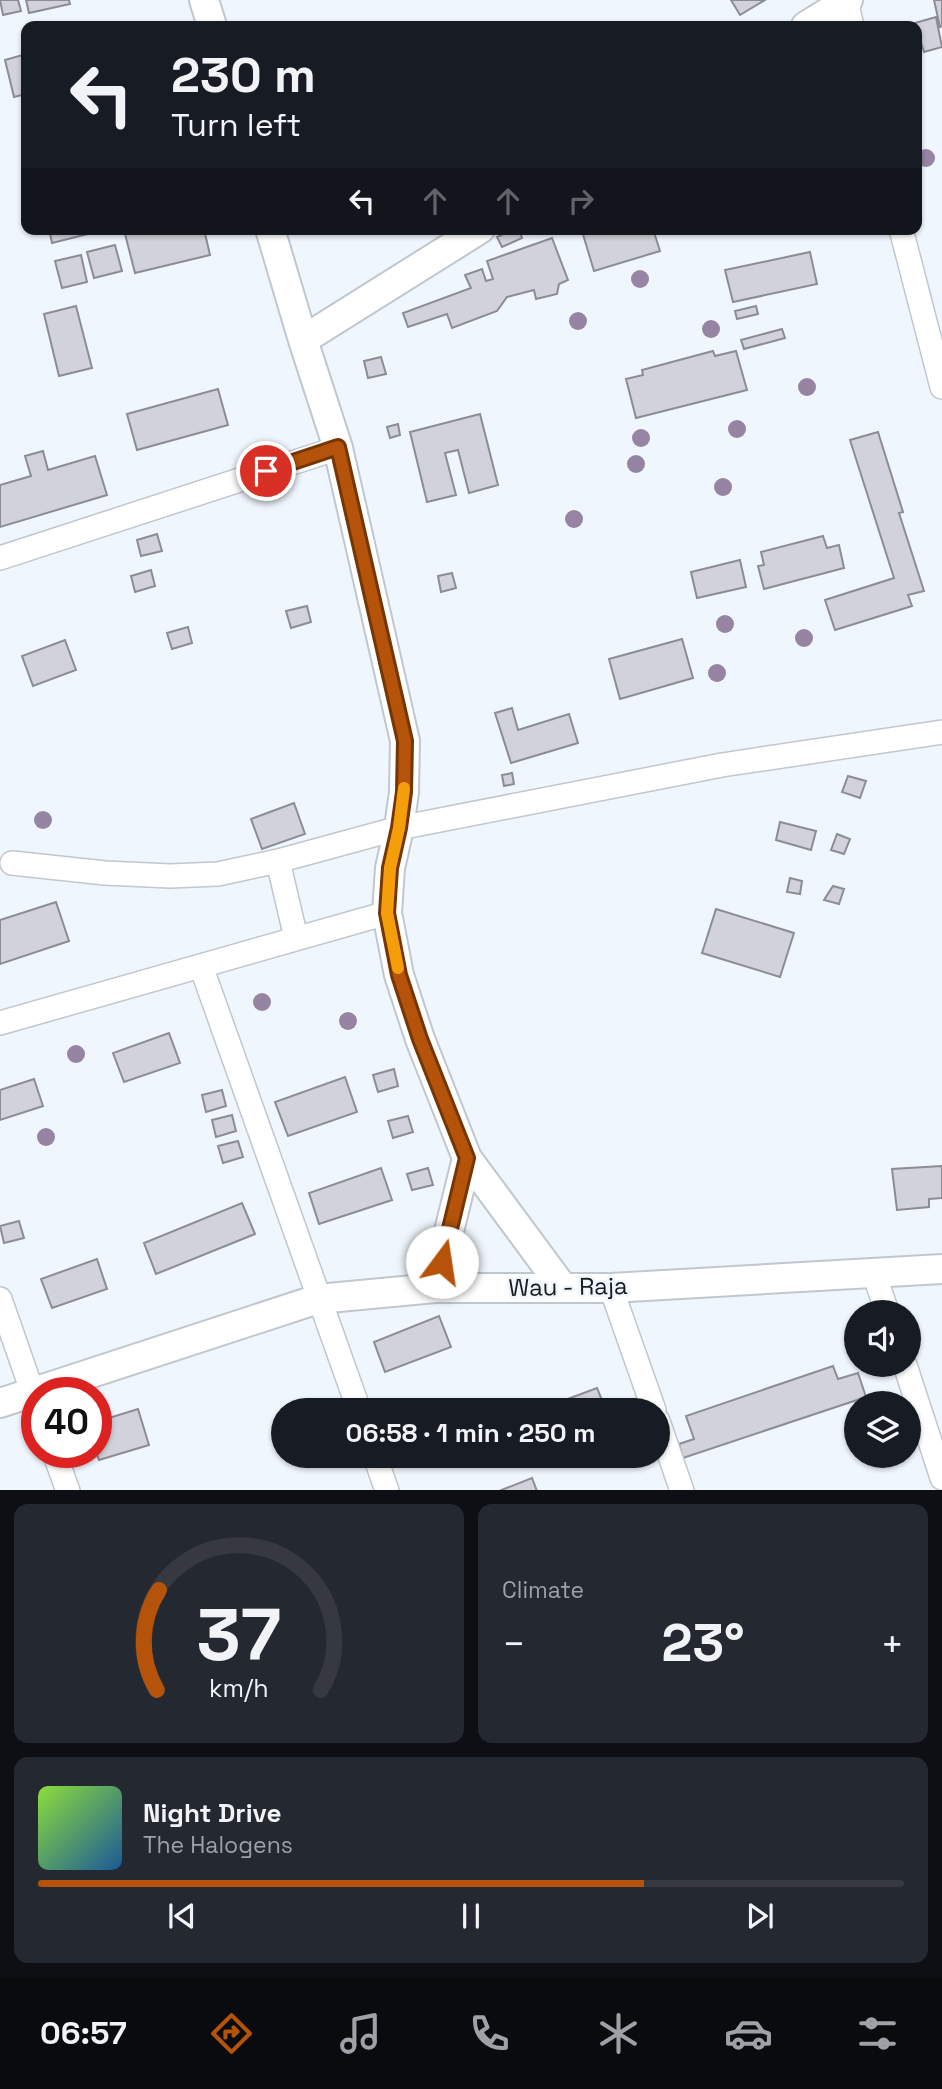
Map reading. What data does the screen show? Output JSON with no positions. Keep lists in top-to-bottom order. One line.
{"streets":{"street":["Wau - Raja"]},"page":{"turn":["230 m","Turn left"],"limit":"40","trip":"06:58 · 1 min · 250 m","tile":"Climate","heat":["−","23°","+"],"song":["Night Drive","The Halogens"],"tabs":"06:57","gauge":["37","km/h"]}}
